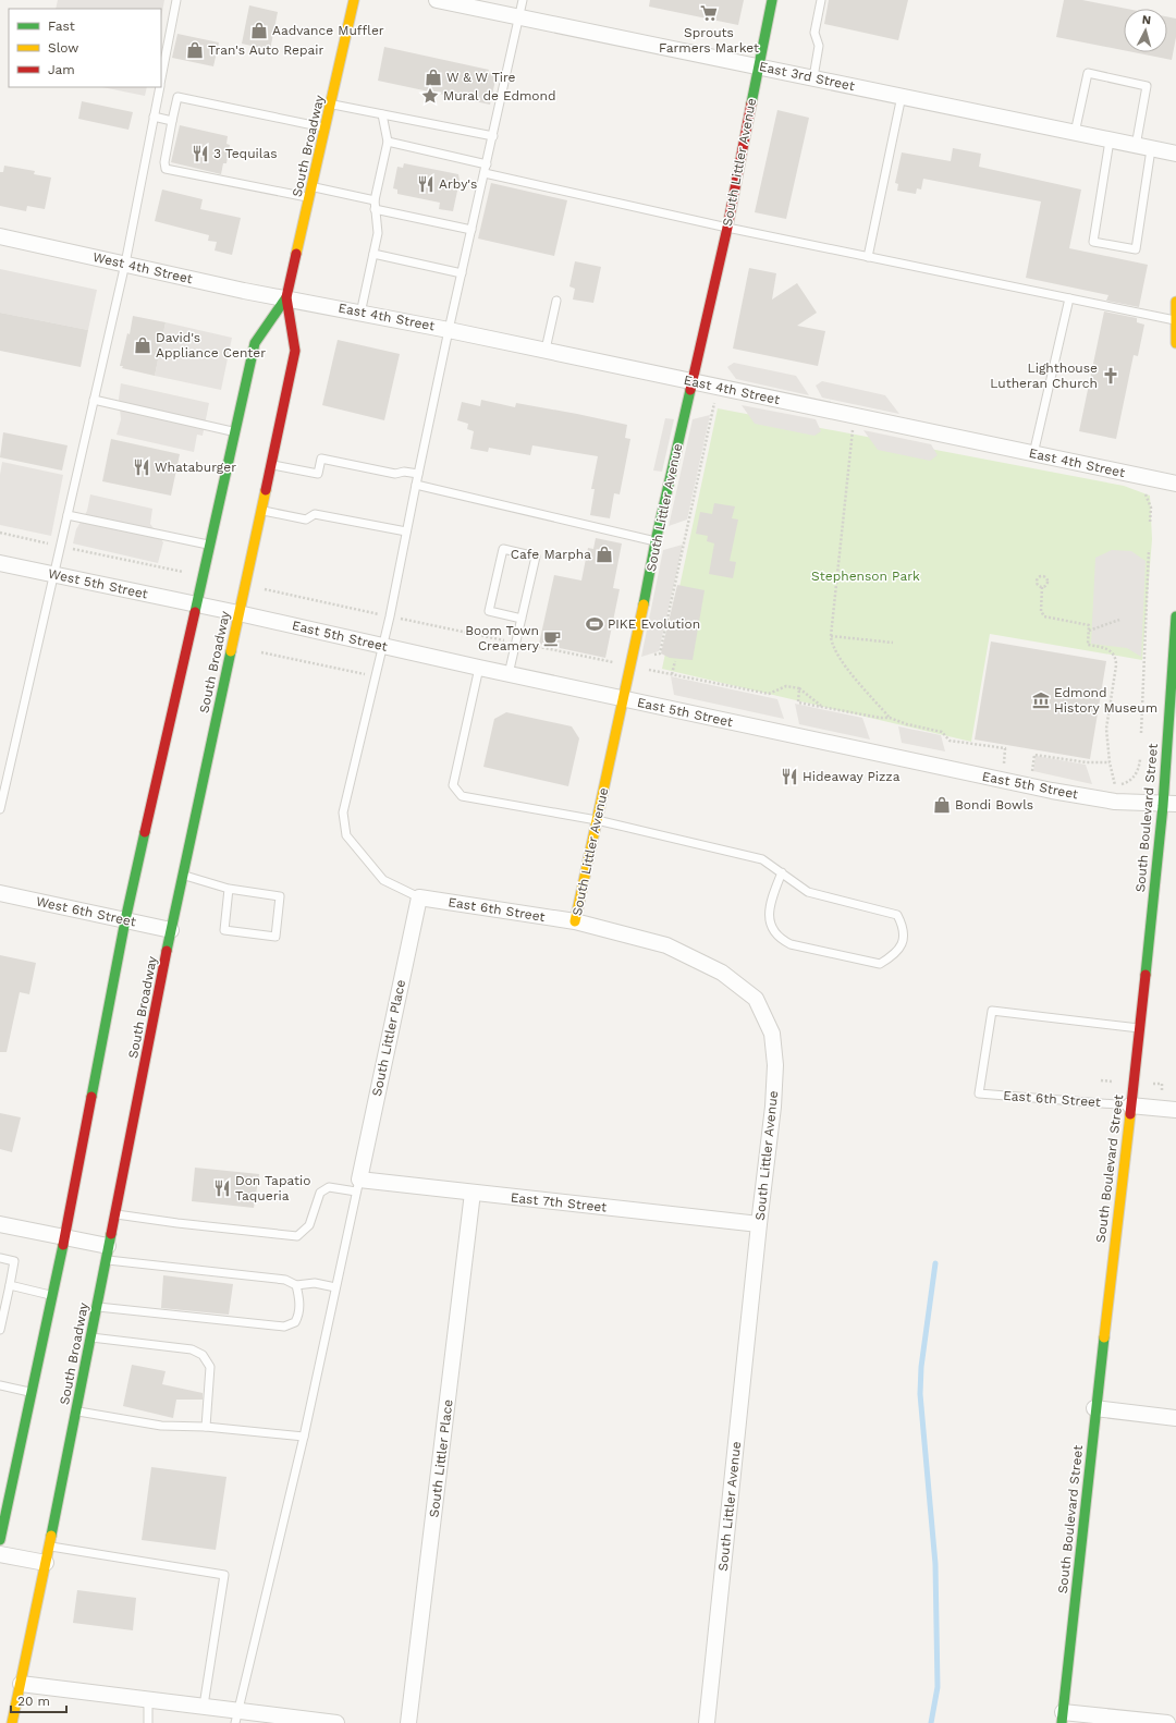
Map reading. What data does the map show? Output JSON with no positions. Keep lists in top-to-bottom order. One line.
{"streets":{"main road":["South Broadway","South Littler Avenue","South Boulevard Street"],"street":["East 3rd Street","West 4th Street","East 4th Street","West 5th Street","East 5th Street","East 6th Street","West 6th Street","South Littler Place","East 7th Street"]},"crossings":[["East 3rd Street","South Littler Avenue"],["South Broadway","West 4th Street"],["South Broadway","East 4th Street"],["South Broadway","West 5th Street"],["South Broadway","East 5th Street"],["South Broadway","West 6th Street"],["South Littler Avenue","East 4th Street"],["South Littler Avenue","East 5th Street"],["South Littler Avenue","East 6th Street"],["South Littler Avenue","East 7th Street"],["West 4th Street","East 4th Street"],["West 5th Street","East 5th Street"],["East 5th Street","South Boulevard Street"],["South Boulevard Street","East 6th Street"],["East 6th Street","South Littler Place"],["South Littler Place","East 7th Street"]],"parks":["Stephenson Park"],"places":{"supermarket":["Sprouts Farmers Market"],"shop":["Aadvance Muffler","Tran's Auto Repair","W & W Tire","David's Appliance Center","Cafe Marpha","Bondi Bowls"],"place":["Mural de Edmond"],"restaurant":["3 Tequilas","Arby's","Whataburger","Hideaway Pizza","Don Tapatio Taqueria"],"church":["Lighthouse Lutheran Church"],"sports":["PIKE Evolution"],"cafe":["Boom Town Creamery"],"museum":["Edmond History Museum"]},"legend":["Fast","Slow","Jam"],"scale_bar":"20 m","north":"top"}
